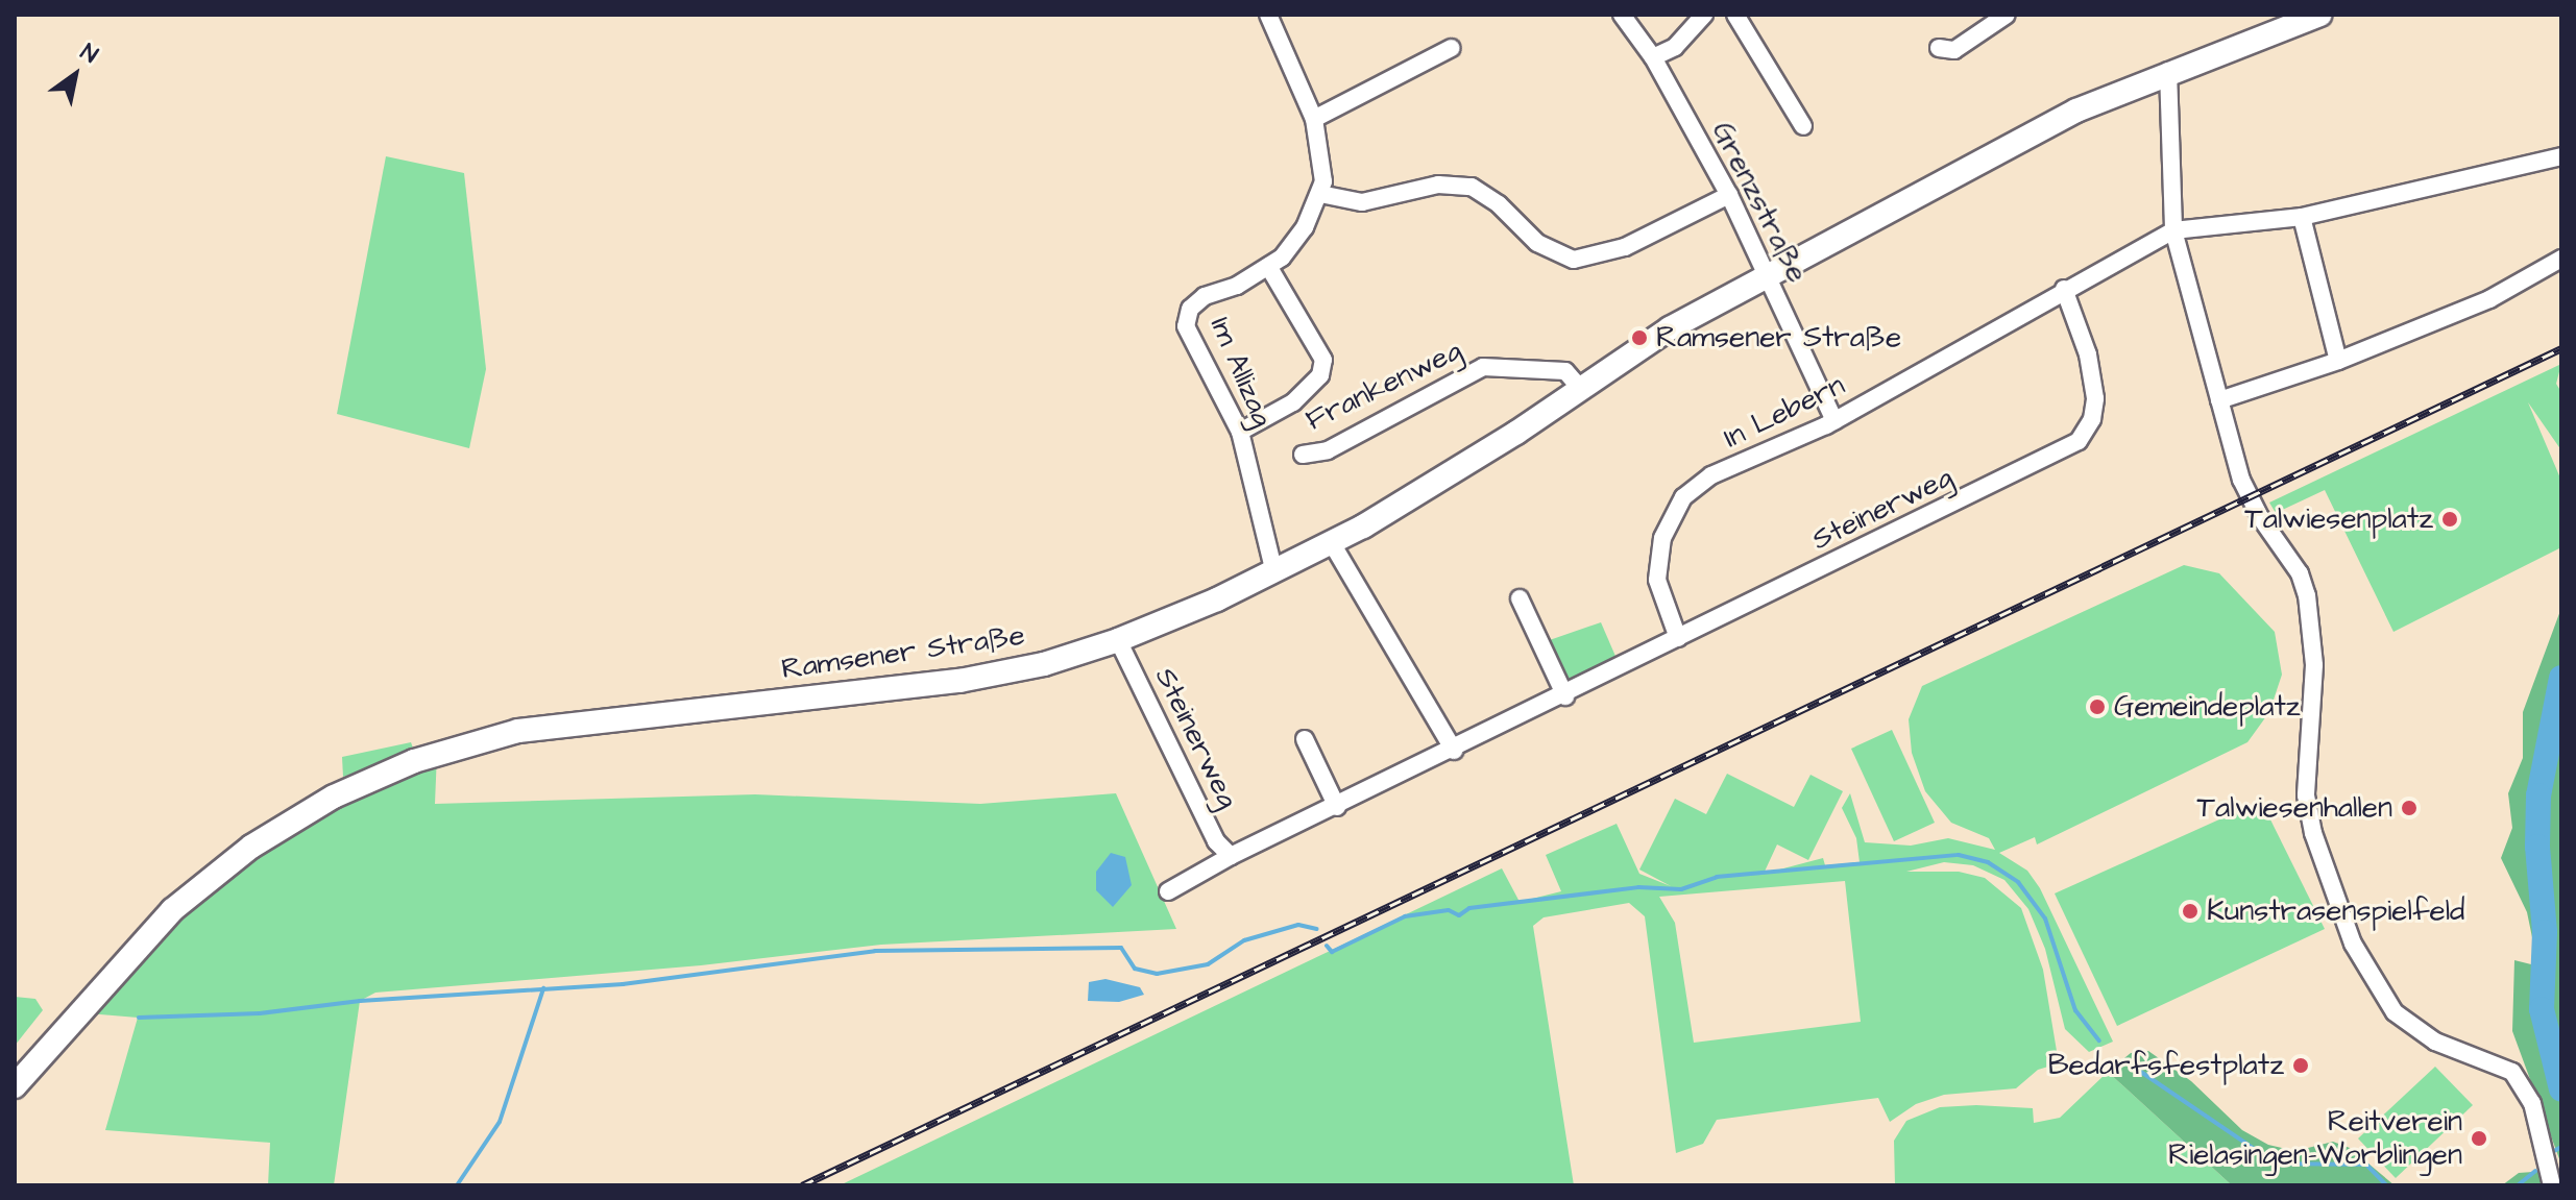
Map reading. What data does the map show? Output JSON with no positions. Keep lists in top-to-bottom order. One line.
{"streets":{"main road":["Ramsener Straße"],"street":["Grenzstraße","Im Allizag","Frankenweg","In Lebern","Steinerweg"]},"crossings":[["Grenzstraße","In Lebern"],["Grenzstraße","Ramsener Straße"],["Im Allizag","Ramsener Straße"],["Frankenweg","Ramsener Straße"],["In Lebern","Steinerweg"],["Steinerweg","Ramsener Straße"]],"places":["Ramsener Straße","Talwiesenplatz","Gemeindeplatz","Talwiesenhallen","Kunstrasenspielfeld","Bedarfsfestplatz","Reitverein Rielasingen-Worblingen"],"north":"top right"}
